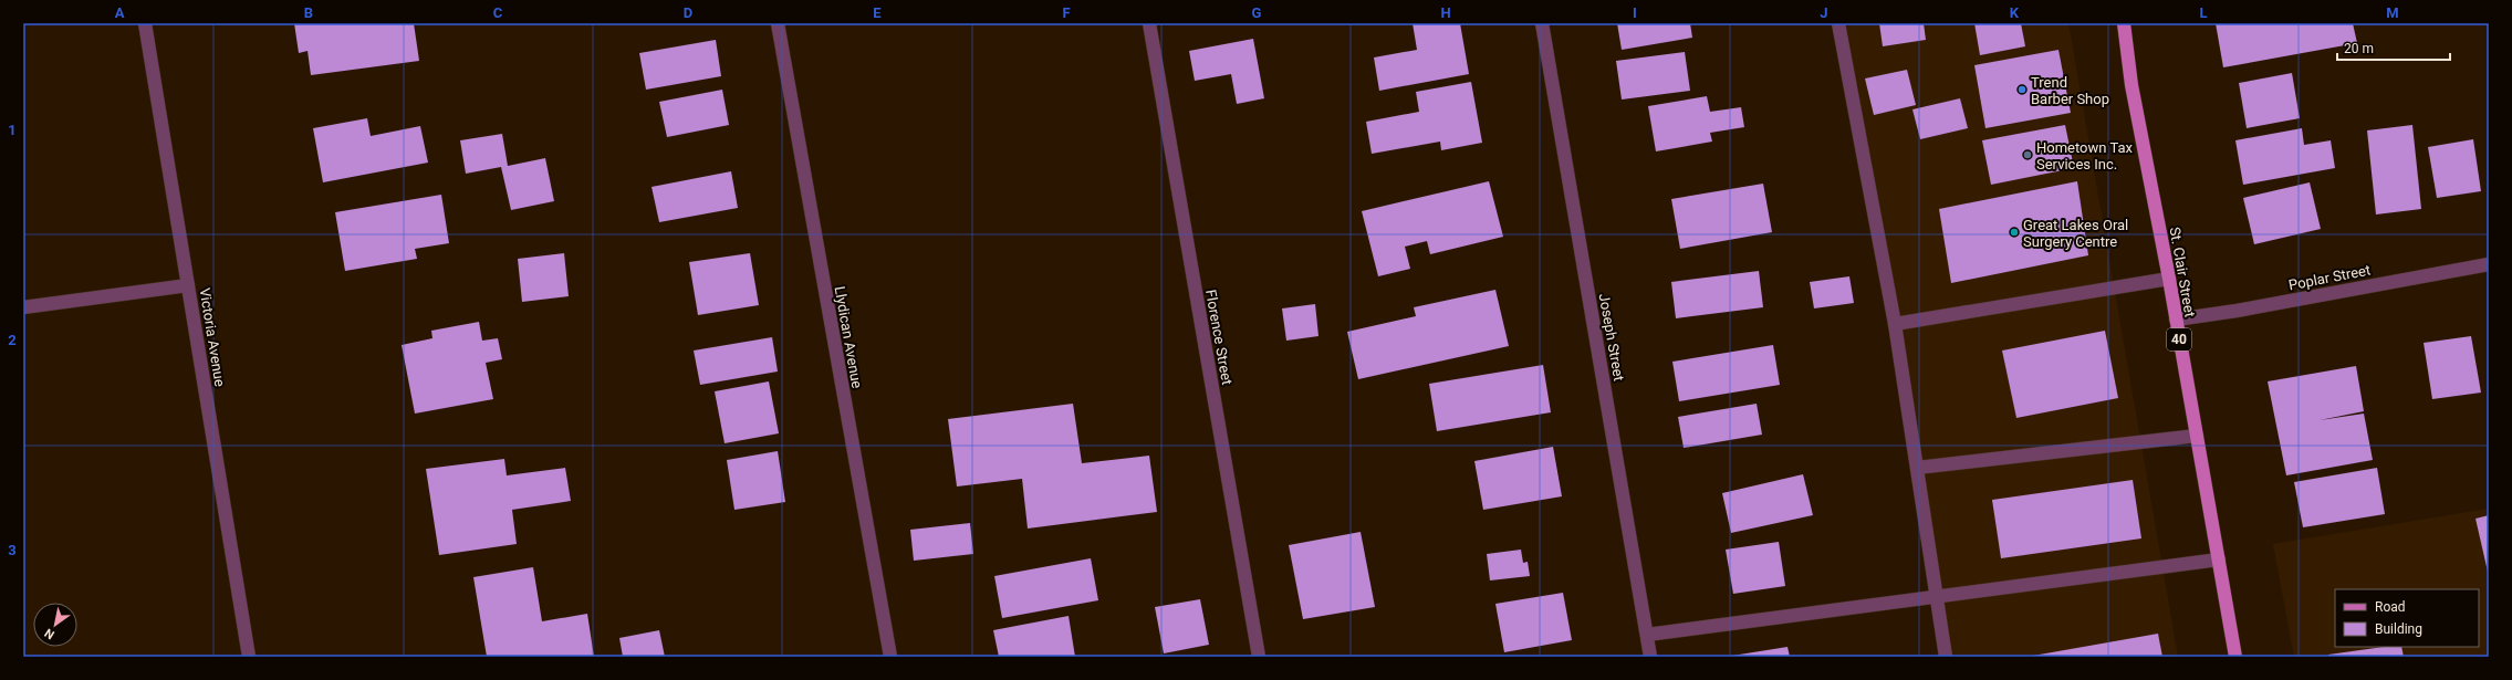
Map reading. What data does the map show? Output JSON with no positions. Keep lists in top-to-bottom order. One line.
{"streets":{"main road":["St. Clair Street","40"],"street":["Poplar Street","Victoria Avenue","Llydican Avenue","Florence Street","Joseph Street"]},"crossings":[["St. Clair Street","Poplar Street"]],"places":["Trend Barber Shop","Hometown Tax Services Inc.","Great Lakes Oral Surgery Centre"],"legend":["Road","Building"],"scale_bar":"20 m","north":"bottom left","grid":{"columns":["A","B","C","D","E","F","G","H","I","J","K","L","M"],"rows":["1","2","3"]}}
